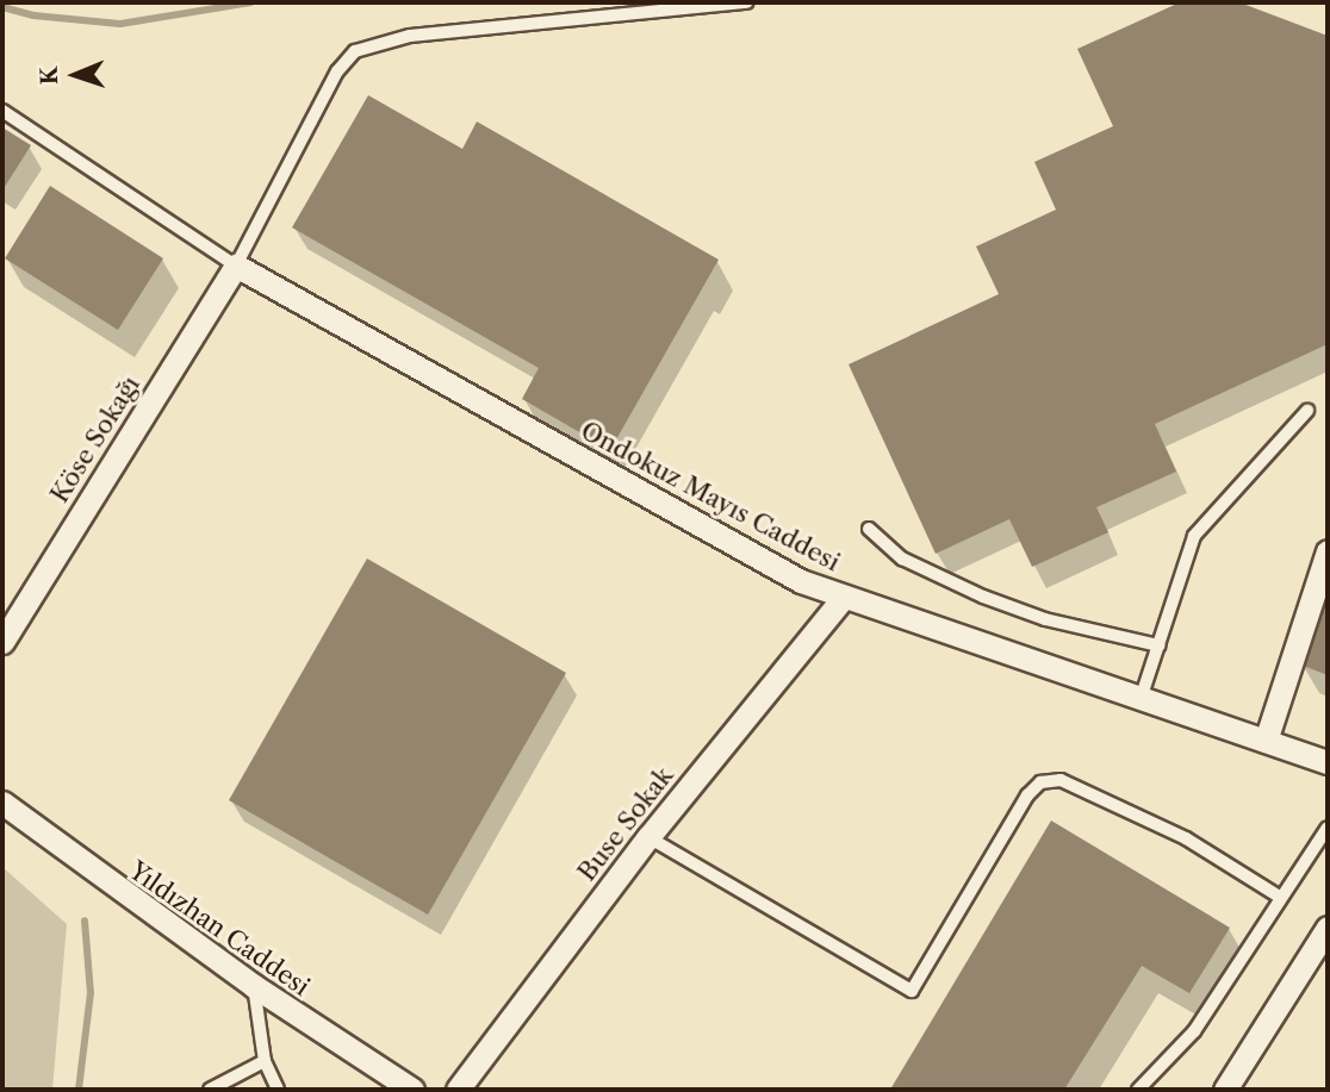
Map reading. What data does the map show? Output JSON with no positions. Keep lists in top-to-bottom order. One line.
{"streets":{"street":["Köse Sokağı","Ondokuz Mayıs Caddesi","Buse Sokak","Yıldızhan Caddesi"]},"crossings":[["Köse Sokağı","Ondokuz Mayıs Caddesi"],["Ondokuz Mayıs Caddesi","Buse Sokak"]],"north":"left"}
